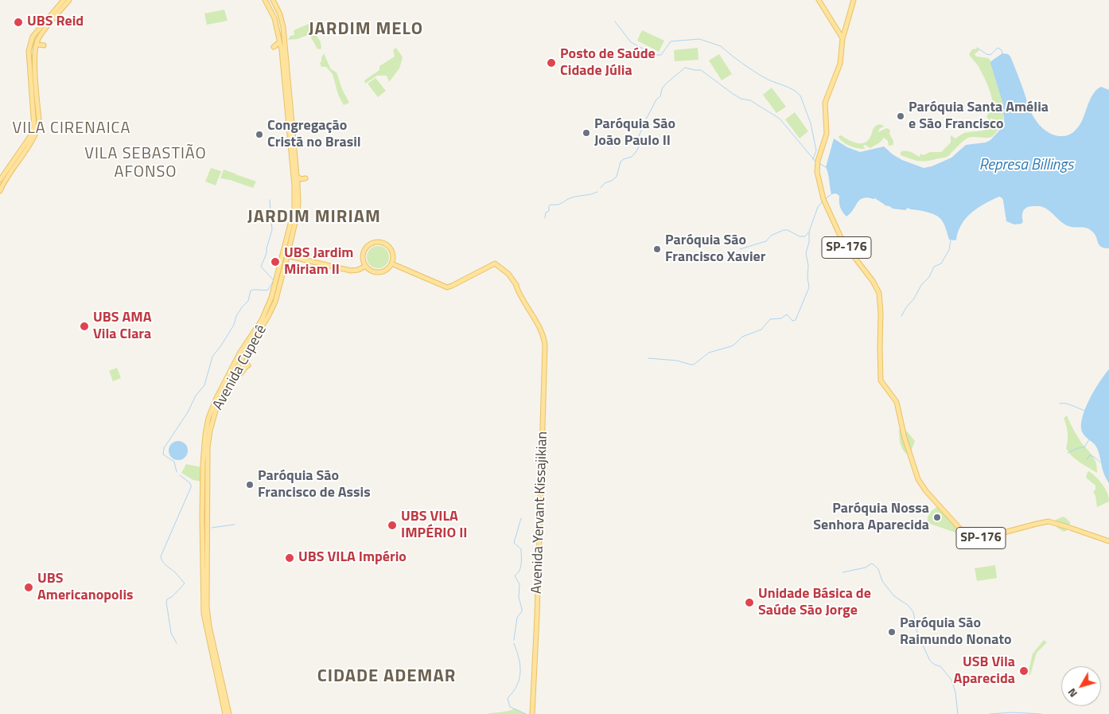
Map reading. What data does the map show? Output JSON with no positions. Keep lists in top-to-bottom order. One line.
{"streets":{"main road":["SP-176","Avenida Cupecê","Avenida Yervant Kissajikian"]},"districts":["JARDIM MELO","VILA CIRENAICA","VILA SEBASTIÃO AFONSO","JARDIM MIRIAM","CIDADE ADEMAR"],"water":["Represa Billings"],"places":["UBS Reid","Posto de Saúde Cidade Júlia","Paróquia Santa Amélia e São Francisco","Paróquia São João Paulo II","Congregação Cristã no Brasil","Paróquia São Francisco Xavier","UBS Jardim Miriam II","UBS AMA Vila Clara","Paróquia São Francisco de Assis","Paróquia Nossa Senhora Aparecida","UBS VILA IMPÉRIO II","UBS VILA Império","UBS Americanopolis","Unidade Básica de Saúde São Jorge","Paróquia São Raimundo Nonato","USB Vila Aparecida"],"north":"bottom left"}
